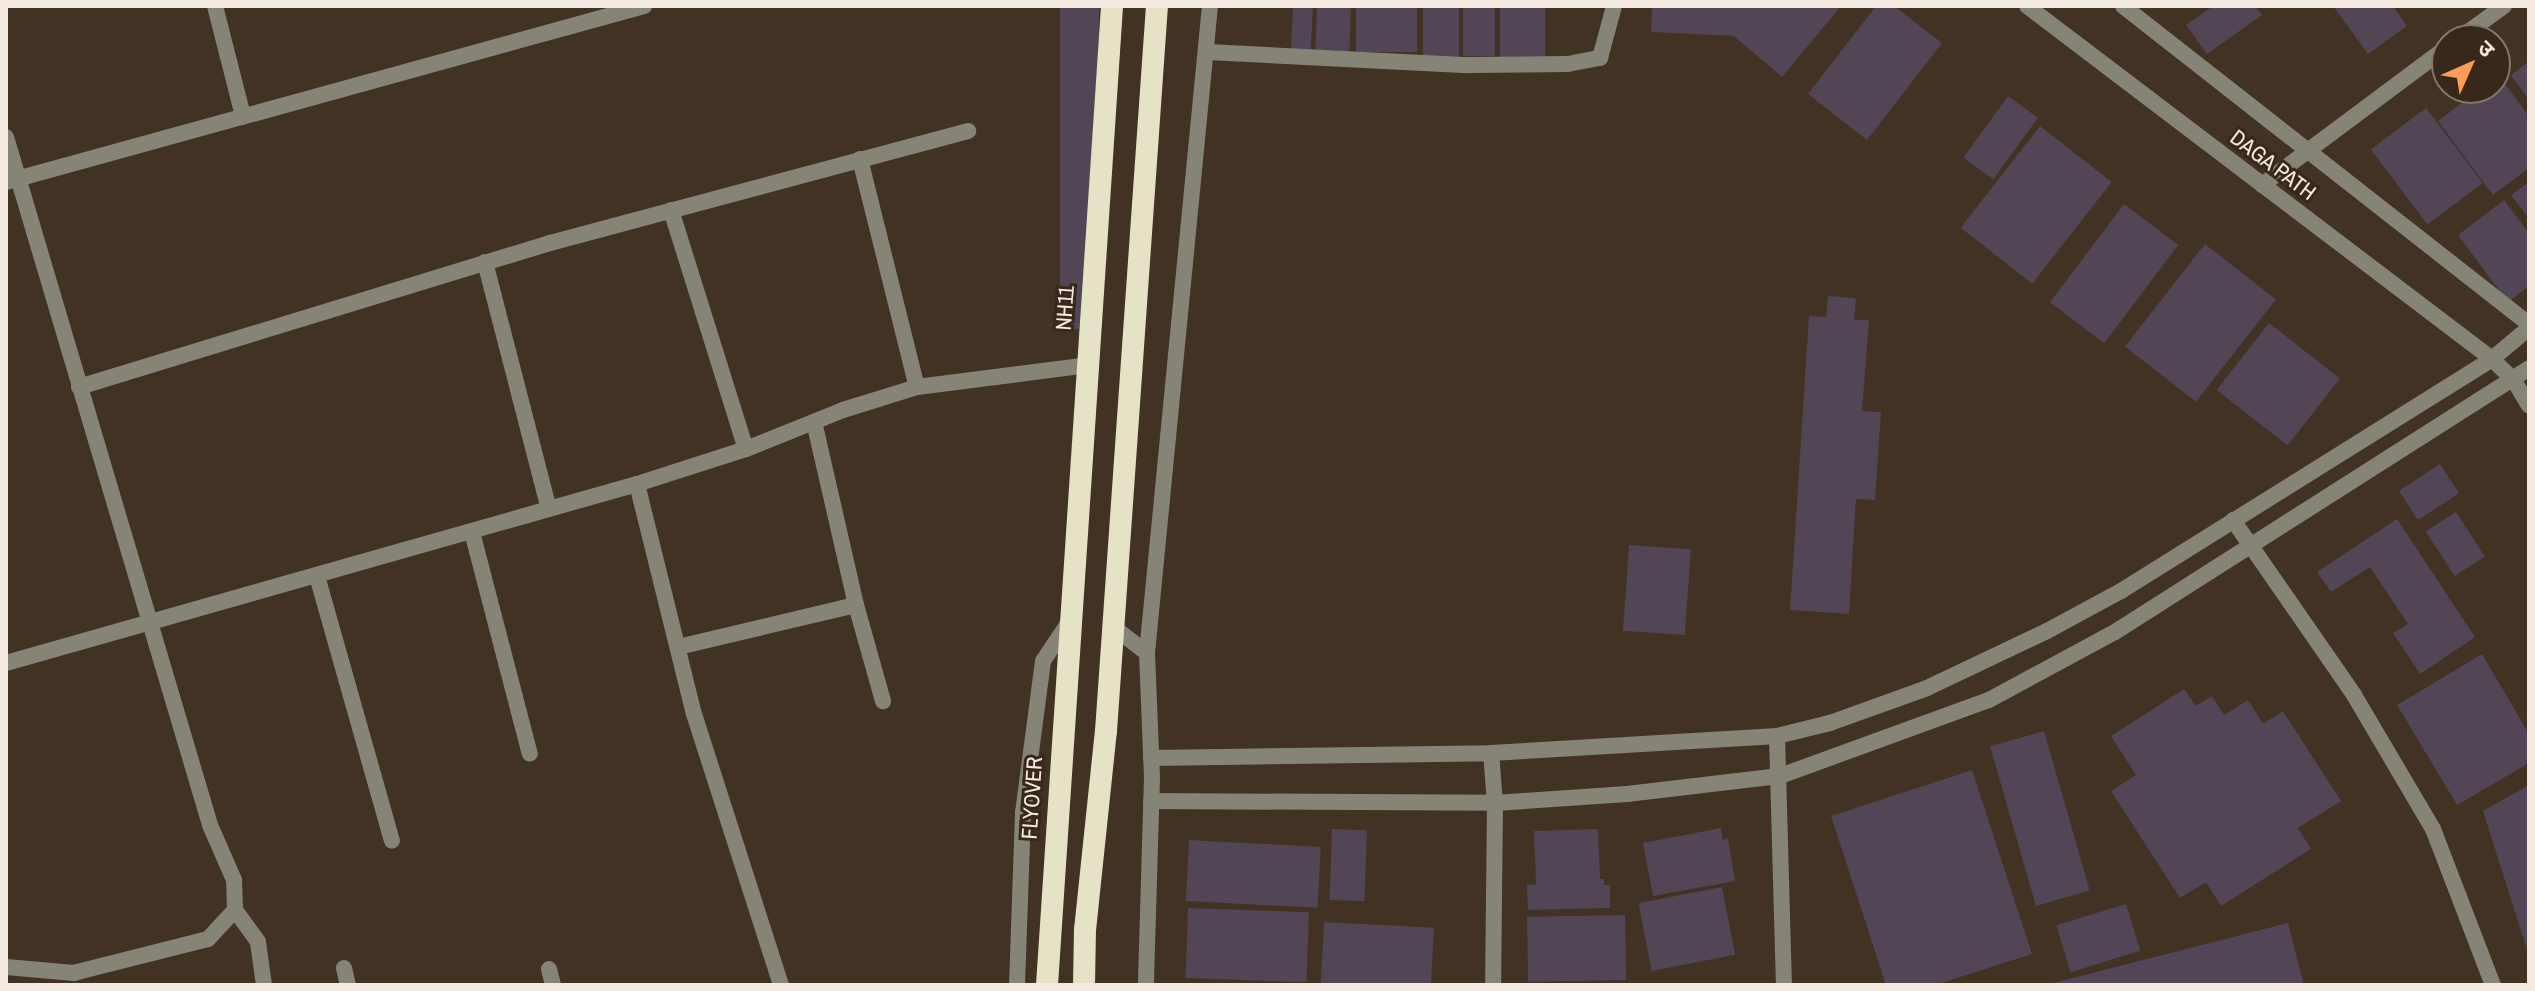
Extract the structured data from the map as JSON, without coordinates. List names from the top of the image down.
{
  "streets": {
    "highway": ["NH11", "FLYOVER"],
    "street": ["DAGA PATH"]
  },
  "crossings": [
    ["NH11", "FLYOVER"]
  ],
  "north": "top right"
}
